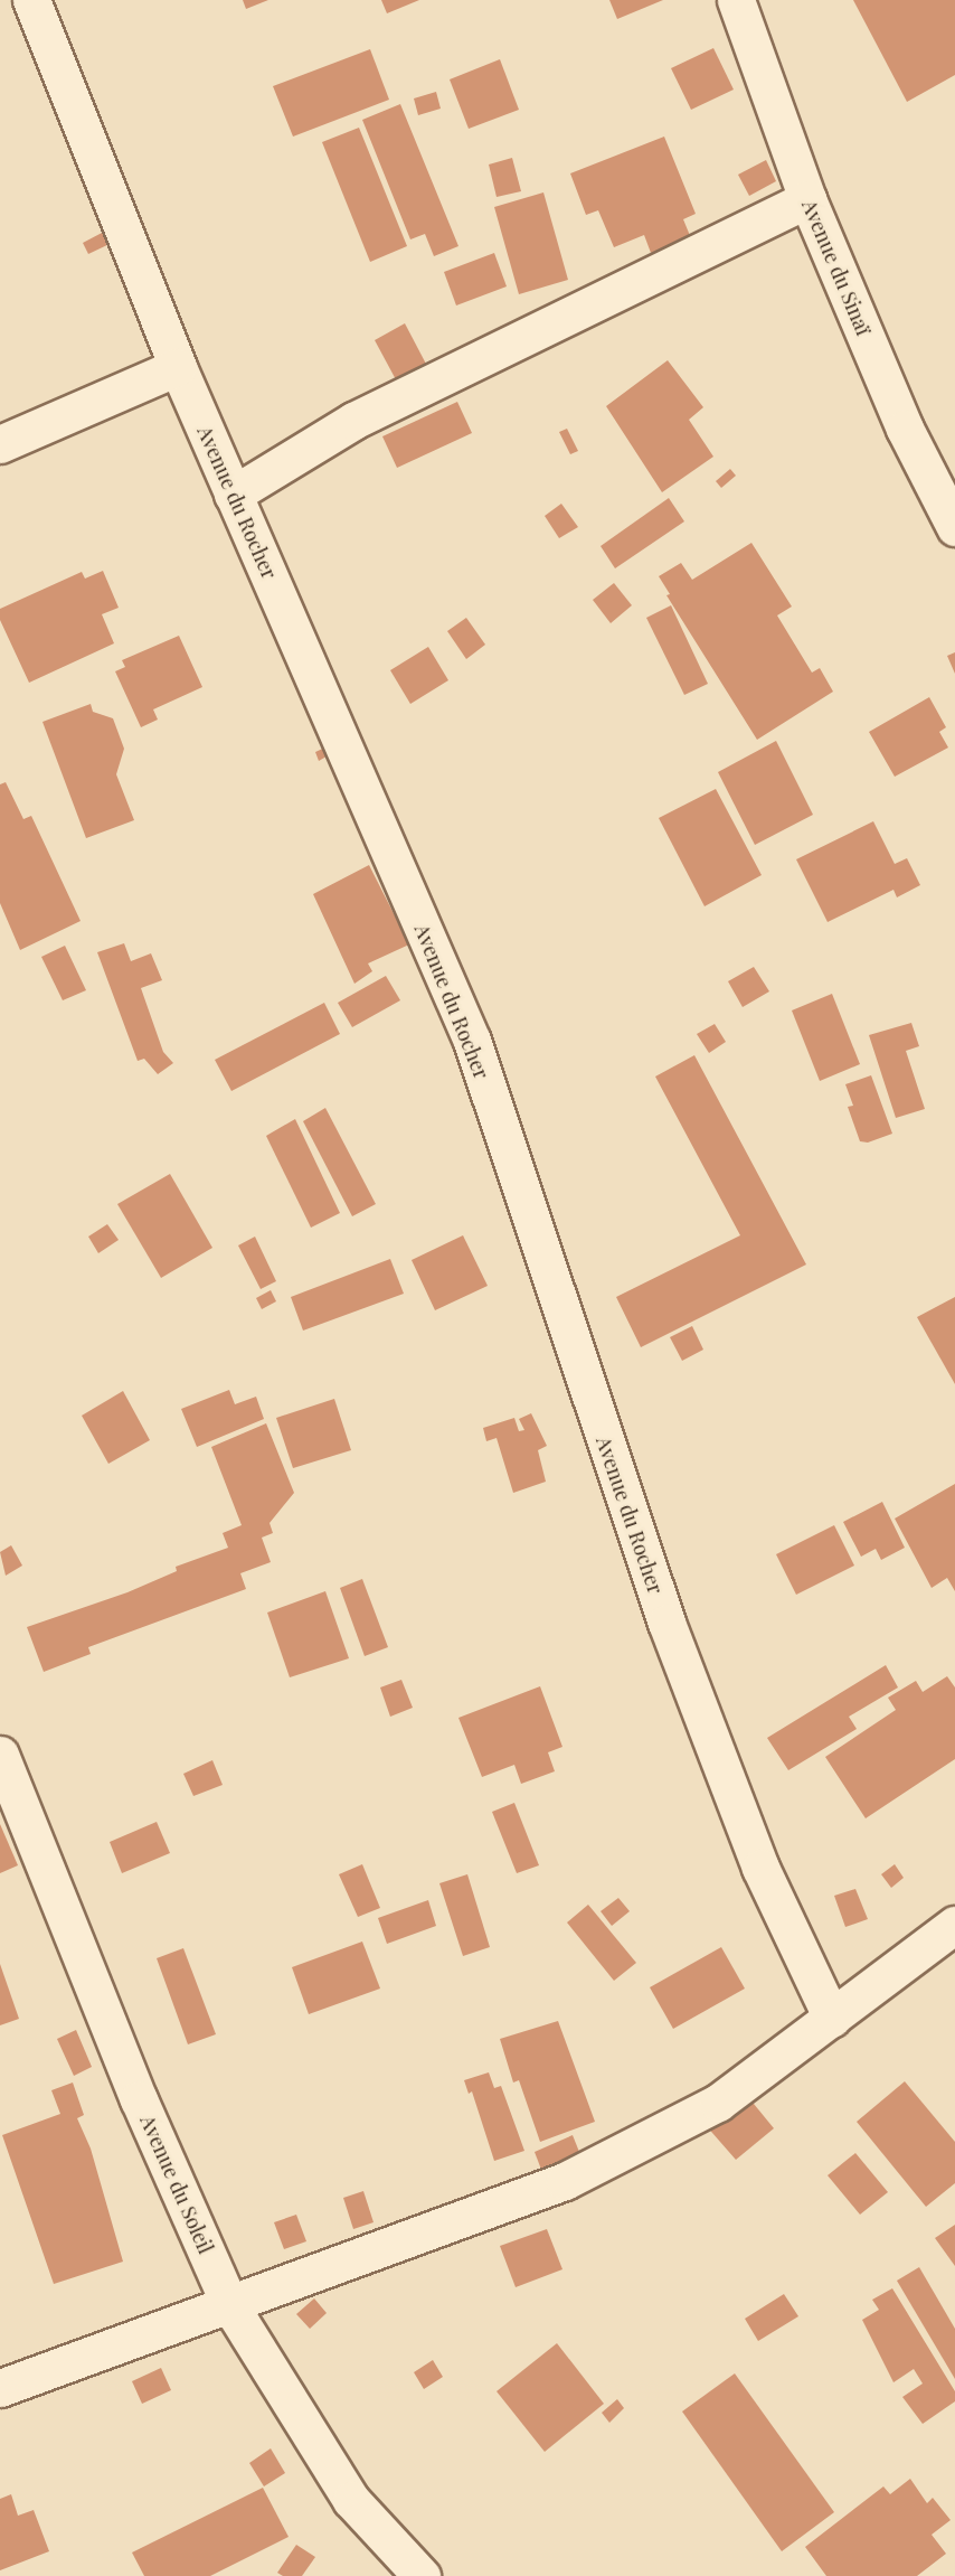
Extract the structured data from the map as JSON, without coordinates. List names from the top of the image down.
{
  "streets": {
    "street": ["Avenue du Sinaï", "Avenue du Rocher", "Avenue du Soleil"]
  }
}
